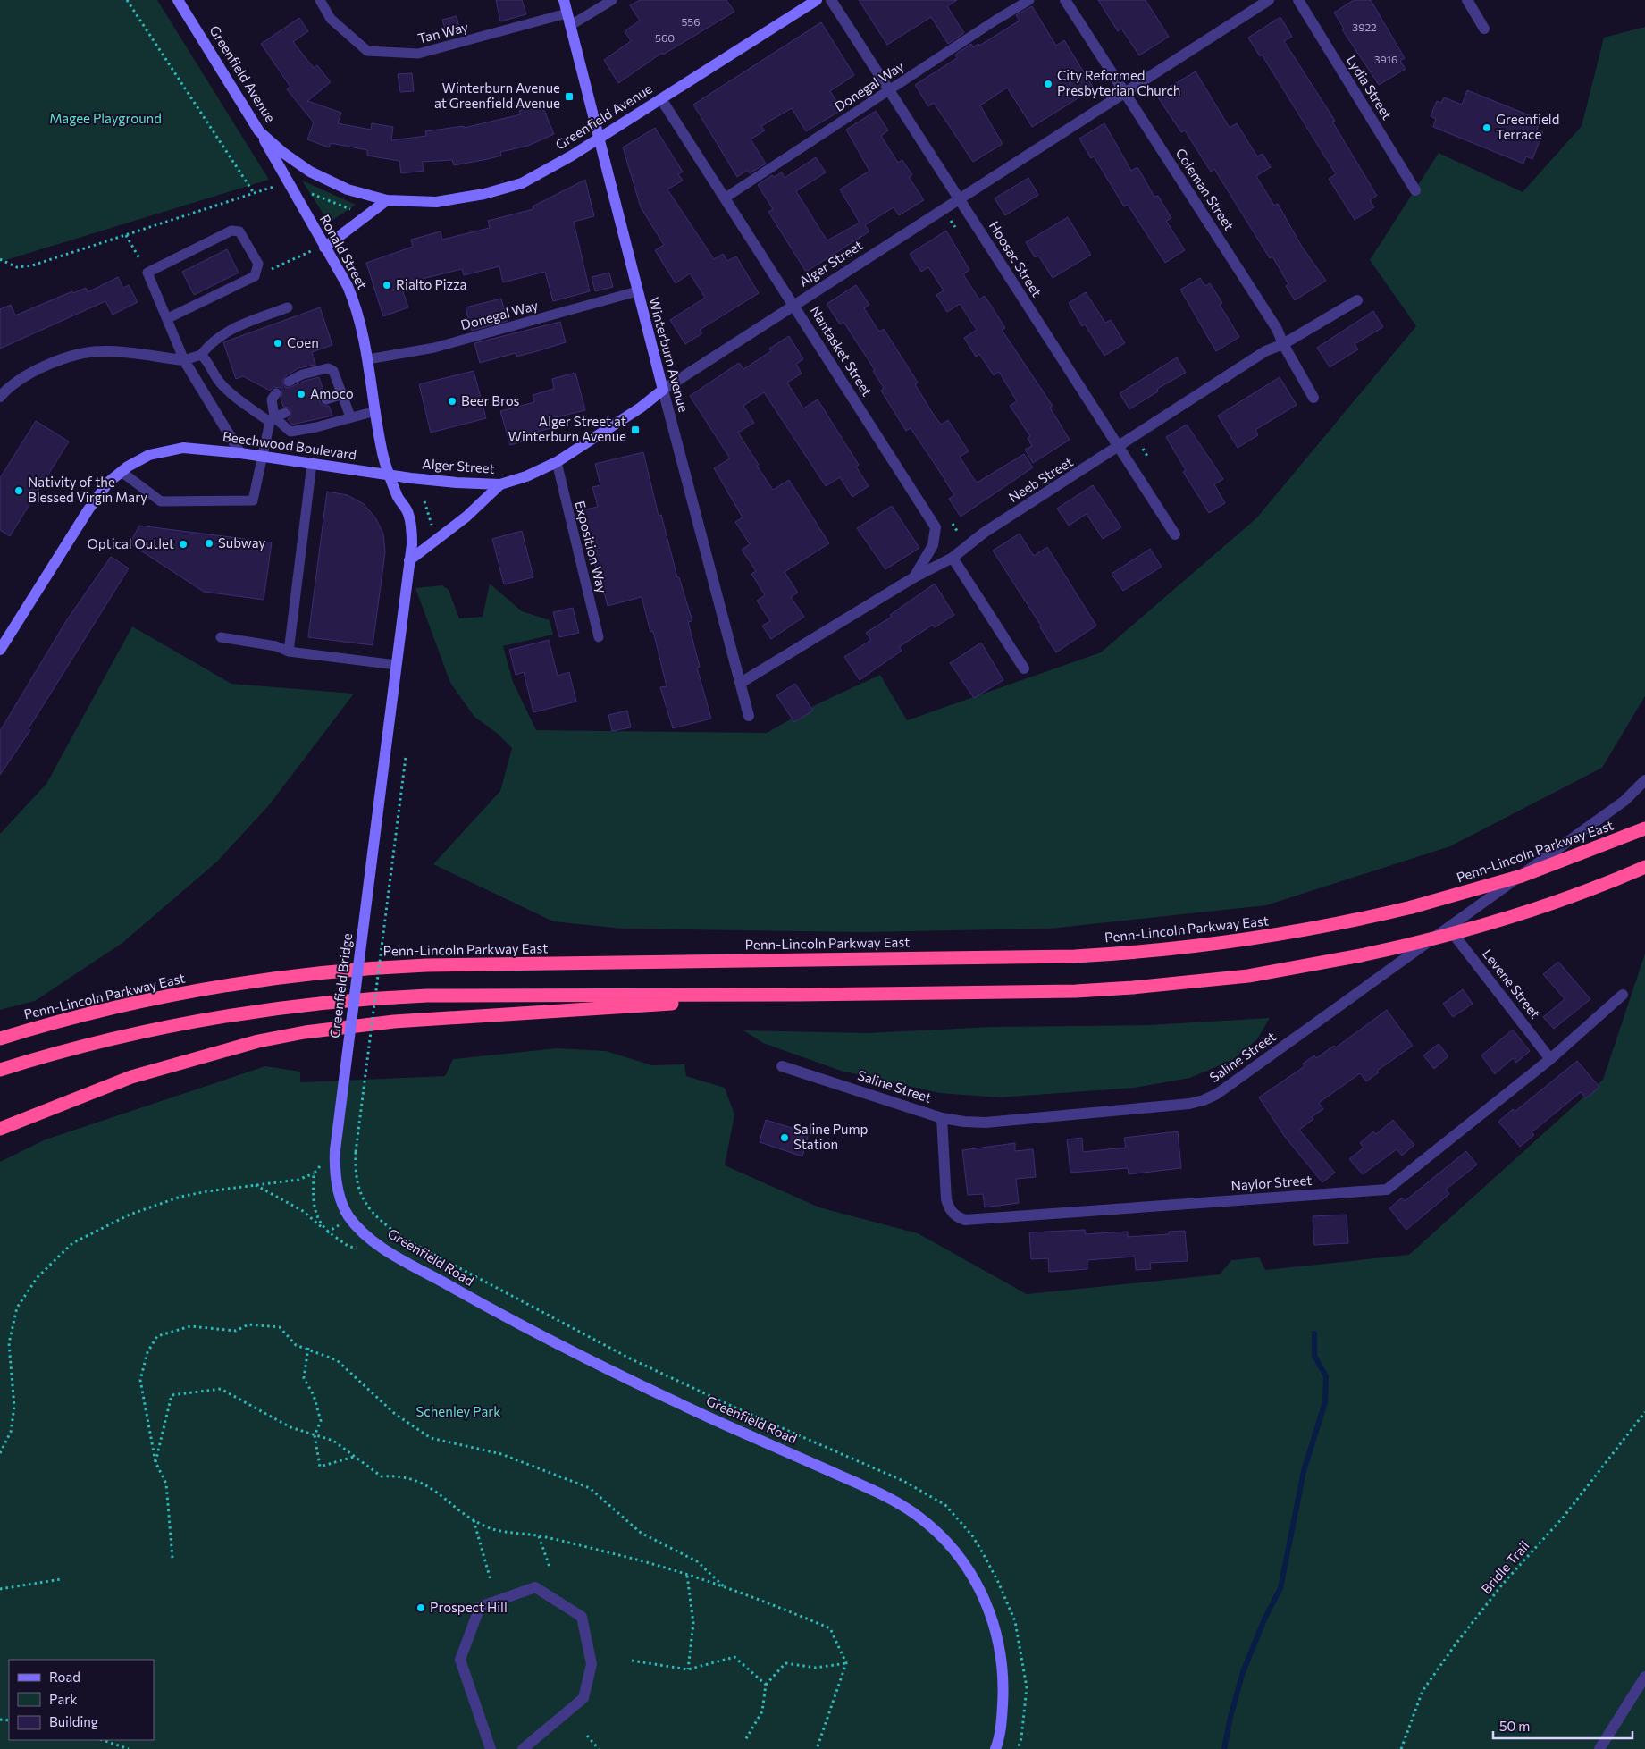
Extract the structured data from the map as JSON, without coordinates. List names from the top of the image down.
{
  "streets": {
    "highway": ["Penn-Lincoln Parkway East"],
    "main road": [
      "Greenfield Avenue",
      "Ronald Street",
      "Alger Street",
      "Winterburn Avenue",
      "Beechwood Boulevard",
      "Greenfield Bridge",
      "Greenfield Road"
    ],
    "street": [
      "Lydia Street",
      "Coleman Street",
      "Hoosac Street",
      "Nantasket Street",
      "Neeb Street",
      "Levene Street",
      "Saline Street",
      "Naylor Street"
    ],
    "lane": ["Tan Way", "Donegal Way", "Exposition Way"],
    "path": ["Bridle Trail"]
  },
  "crossings": [
    ["Tan Way", "Winterburn Avenue"],
    ["Greenfield Avenue", "Ronald Street"],
    ["Greenfield Avenue", "Nantasket Street"],
    ["Greenfield Avenue", "Winterburn Avenue"],
    ["Donegal Way", "Ronald Street"],
    ["Donegal Way", "Hoosac Street"],
    ["Donegal Way", "Nantasket Street"],
    ["Donegal Way", "Winterburn Avenue"],
    ["Coleman Street", "Alger Street"],
    ["Coleman Street", "Neeb Street"],
    ["Ronald Street", "Alger Street"],
    ["Ronald Street", "Beechwood Boulevard"],
    ["Hoosac Street", "Alger Street"],
    ["Hoosac Street", "Neeb Street"],
    ["Alger Street", "Nantasket Street"],
    ["Alger Street", "Winterburn Avenue"],
    ["Alger Street", "Beechwood Boulevard"],
    ["Alger Street", "Exposition Way"],
    ["Nantasket Street", "Neeb Street"],
    ["Winterburn Avenue", "Neeb Street"],
    ["Levene Street", "Saline Street"],
    ["Levene Street", "Naylor Street"],
    ["Greenfield Bridge", "Greenfield Road"],
    ["Saline Street", "Naylor Street"]
  ],
  "parks": ["Magee Playground", "Schenley Park"],
  "places": {
    "other": [
      "City Reformed Presbyterian Church",
      "Greenfield Terrace",
      "Rialto Pizza",
      "Coen",
      "Amoco",
      "Beer Bros",
      "Nativity of the Blessed Virgin Mary",
      "Subway",
      "Optical Outlet",
      "Saline Pump Station",
      "Prospect Hill"
    ],
    "transit": ["Winterburn Avenue at Greenfield Avenue", "Alger Street at Winterburn Avenue"]
  },
  "house_numbers": [
    "556",
    "3922",
    "560",
    "3916"
  ],
  "legend": ["Road", "Park", "Building"],
  "scale_bar": "50 m"
}
